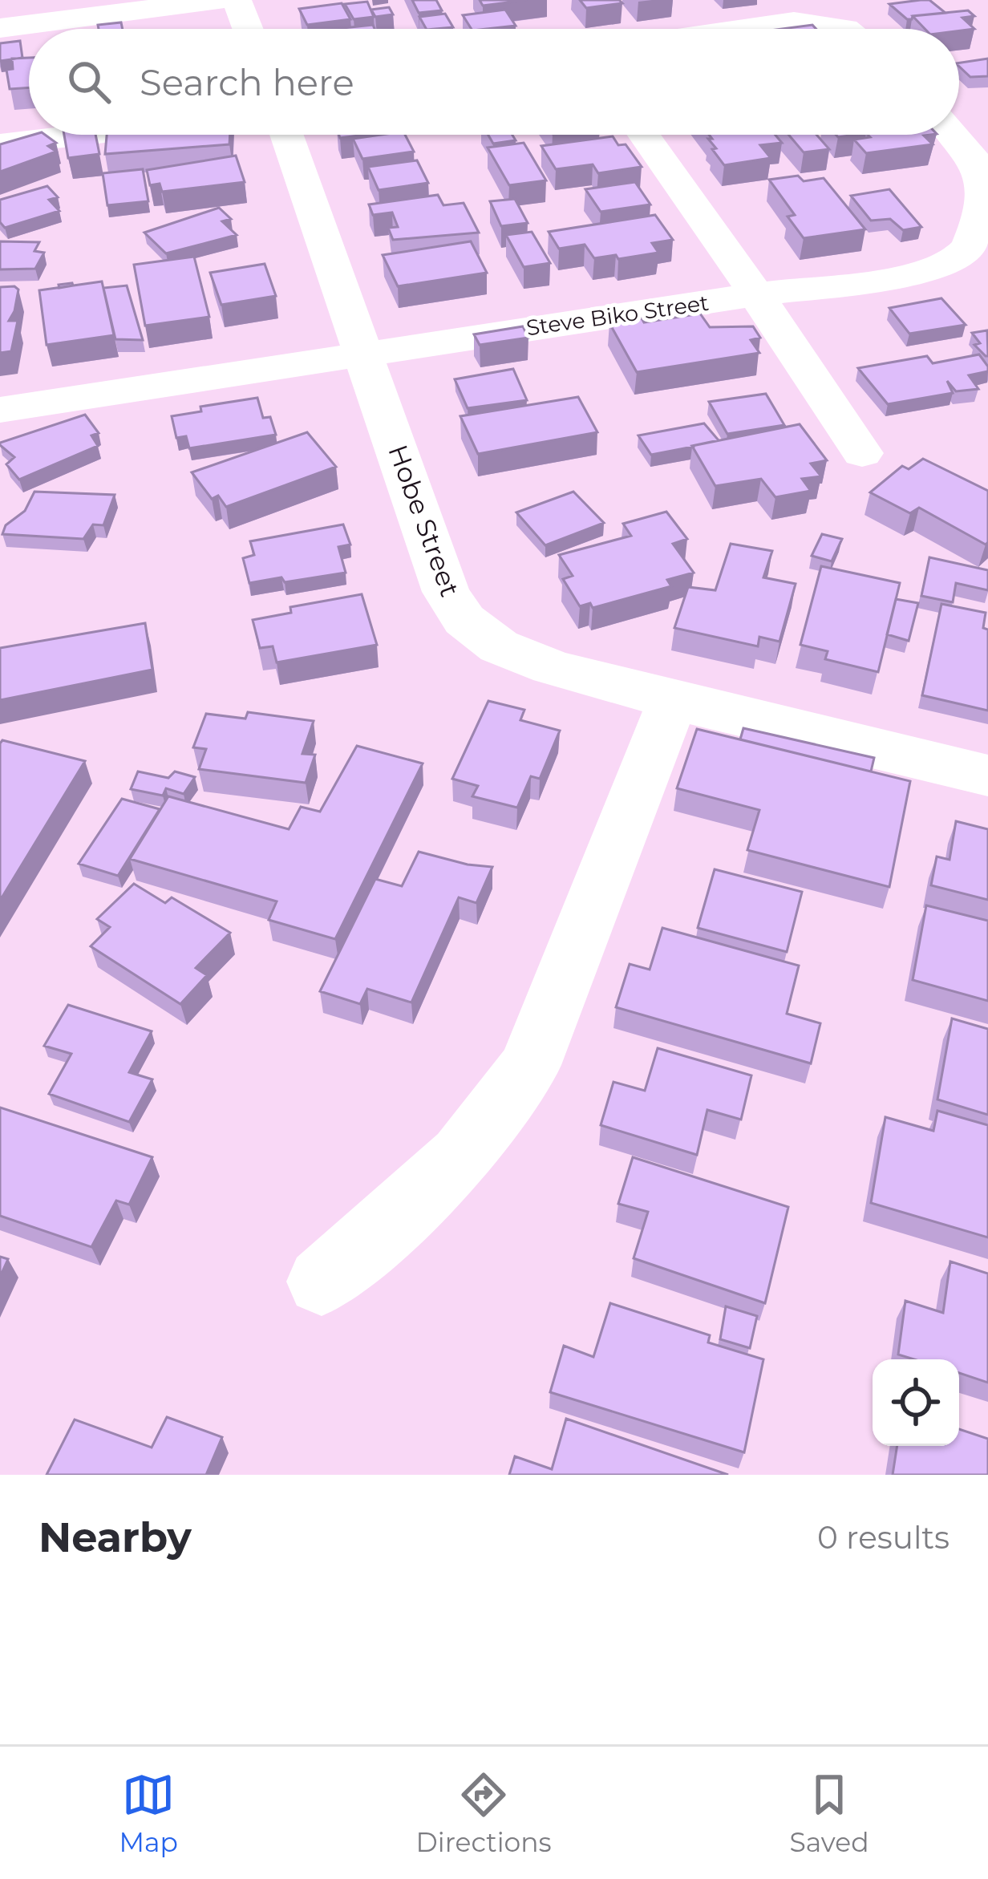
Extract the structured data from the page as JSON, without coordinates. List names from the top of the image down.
{
  "streets": {
    "street": ["Steve Biko Street", "Hobe Street"]
  },
  "crossings": [
    ["Steve Biko Street", "Hobe Street"]
  ],
  "page": {
    "search": "Search here",
    "heading": ["Nearby", "0 results"],
    "nav": ["Map", "Directions", "Saved"]
  }
}
